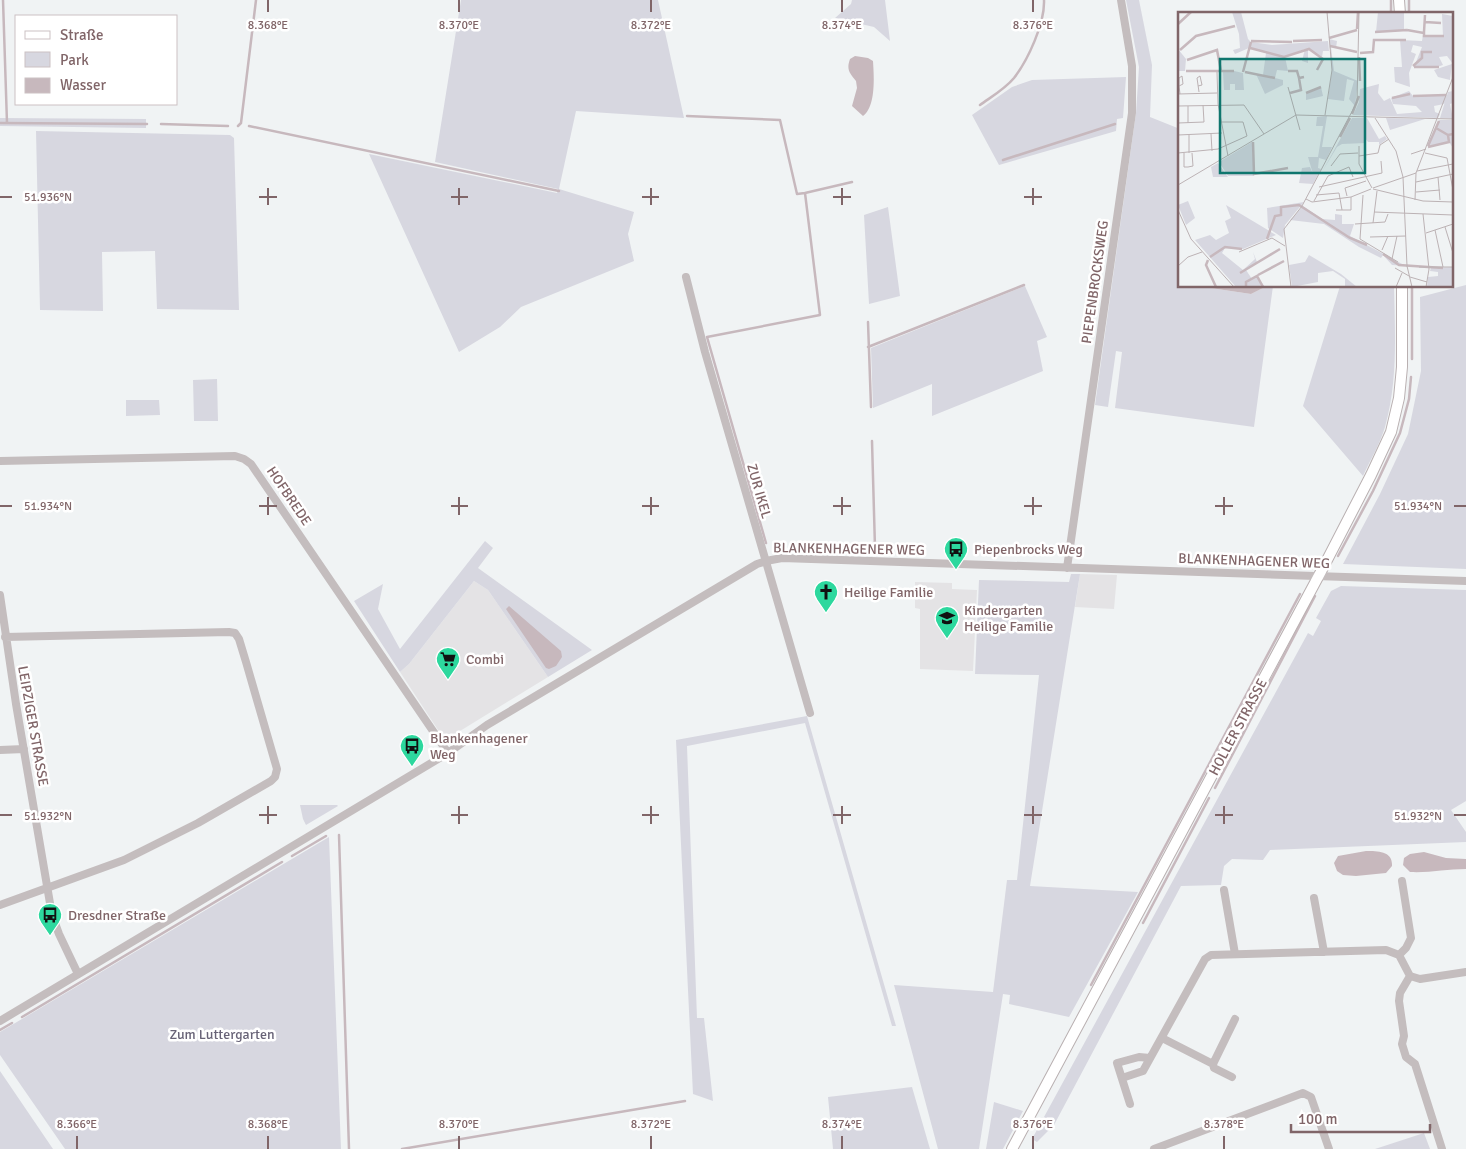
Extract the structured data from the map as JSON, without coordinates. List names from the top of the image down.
{
  "streets": {
    "street": [
      "PIEPENBROCKSWEG",
      "ZUR IKEL",
      "HOFBREDE",
      "BLANKENHAGENER WEG",
      "LEIPZIGER STRASSE",
      "HOLLER STRASSE"
    ]
  },
  "crossings": [
    ["PIEPENBROCKSWEG", "BLANKENHAGENER WEG"],
    ["ZUR IKEL", "BLANKENHAGENER WEG"],
    ["HOFBREDE", "BLANKENHAGENER WEG"],
    ["BLANKENHAGENER WEG", "LEIPZIGER STRASSE"],
    ["BLANKENHAGENER WEG", "HOLLER STRASSE"]
  ],
  "parks": ["Zum Luttergarten"],
  "places": {
    "bus stop": ["Piepenbrocks Weg", "Blankenhagener Weg", "Dresdner Straße"],
    "church": ["Heilige Familie"],
    "school or university": ["Kindergarten Heilige Familie"],
    "supermarket": ["Combi"]
  },
  "legend": ["Straße", "Park", "Wasser"],
  "scale_bar": "100 m",
  "coordinates": [
    "8.368°E",
    "8.370°E",
    "8.372°E",
    "8.374°E",
    "8.376°E",
    "51.936°N",
    "51.934°N",
    "51.932°N",
    "8.366°E",
    "8.378°E"
  ]
}
